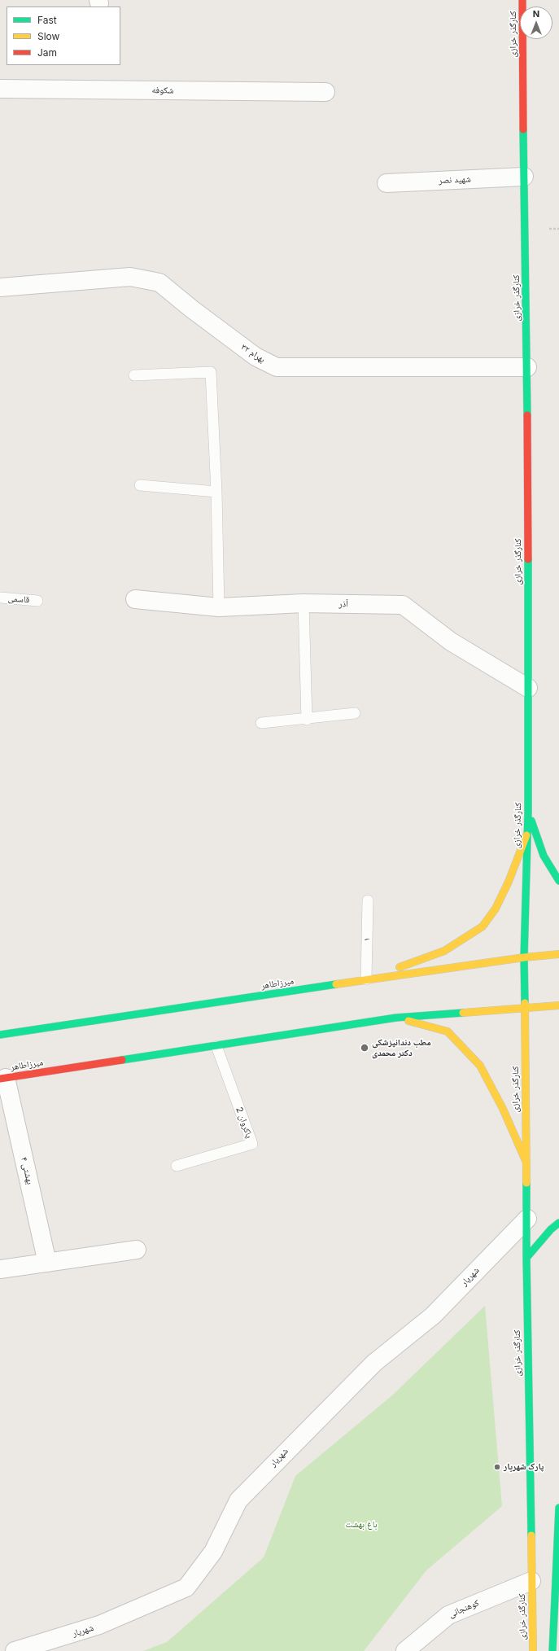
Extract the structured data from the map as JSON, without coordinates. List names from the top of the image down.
{
  "streets": {
    "main road": ["کنارگذر خرازی", "میرزاطاهر"],
    "street": [
      "شکوفه",
      "شهید نصر",
      "بهرام ۳۲",
      "آذر",
      "بهشتی ۴",
      "شهریار",
      "کوهنجانی"
    ],
    "lane": ["قاسمی", "۱", "پاکروان 2"]
  },
  "crossings": [
    ["کنارگذر خرازی", "شهید نصر"],
    ["کنارگذر خرازی", "بهرام ۳۲"],
    ["کنارگذر خرازی", "آذر"],
    ["کنارگذر خرازی", "میرزاطاهر"],
    ["کنارگذر خرازی", "شهریار"],
    ["کنارگذر خرازی", "کوهنجانی"],
    ["۱", "میرزاطاهر"],
    ["میرزاطاهر", "پاکروان 2"],
    ["میرزاطاهر", "بهشتی ۴"]
  ],
  "parks": ["باغ بهشت"],
  "places": ["مطب دندانپزشکی دکتر محمدی", "پارک شهریار"],
  "legend": ["Fast", "Slow", "Jam"],
  "north": "top"
}
